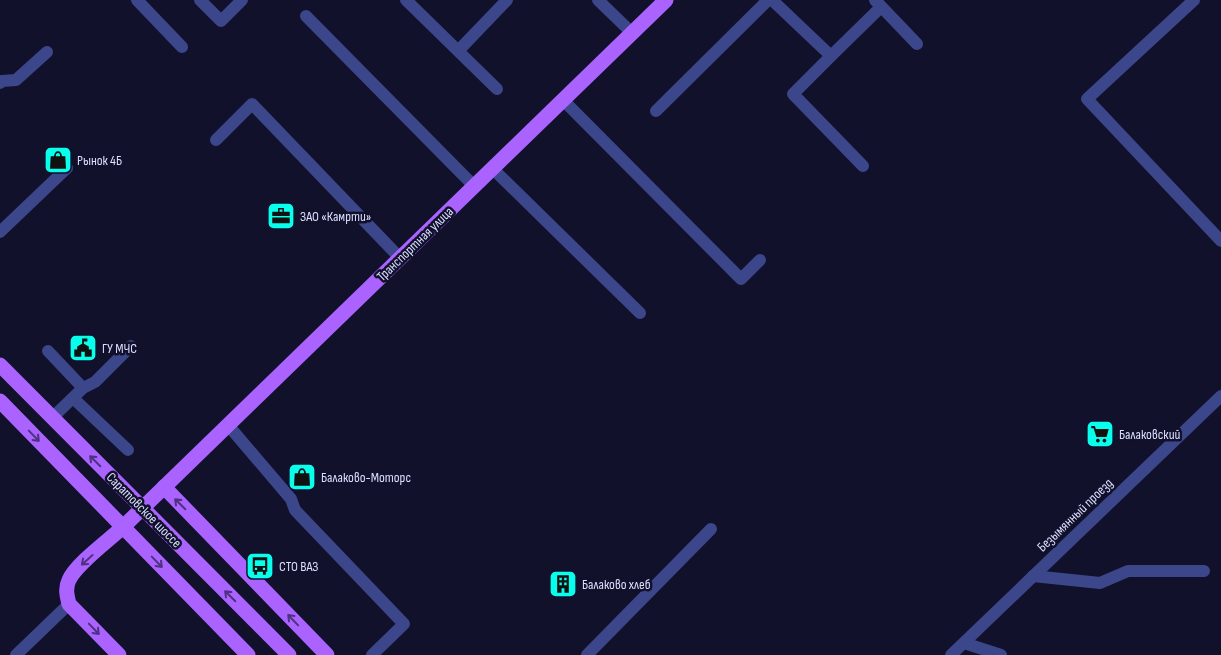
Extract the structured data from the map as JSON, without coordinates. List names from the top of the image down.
{
  "streets": {
    "main road": ["Транспортная улица", "Саратовское шоссе"],
    "street": ["Безымянный проезд"]
  },
  "crossings": [
    ["Транспортная улица", "Саратовское шоссе"]
  ],
  "places": {
    "shop": ["Рынок 4Б", "Балаково-Моторс"],
    "office": ["ЗАО «Камрти»"],
    "public building": ["ГУ МЧС"],
    "supermarket": ["Балаковский"],
    "bus stop": ["СТО ВАЗ"],
    "building": ["Балаково хлеб"]
  }
}
